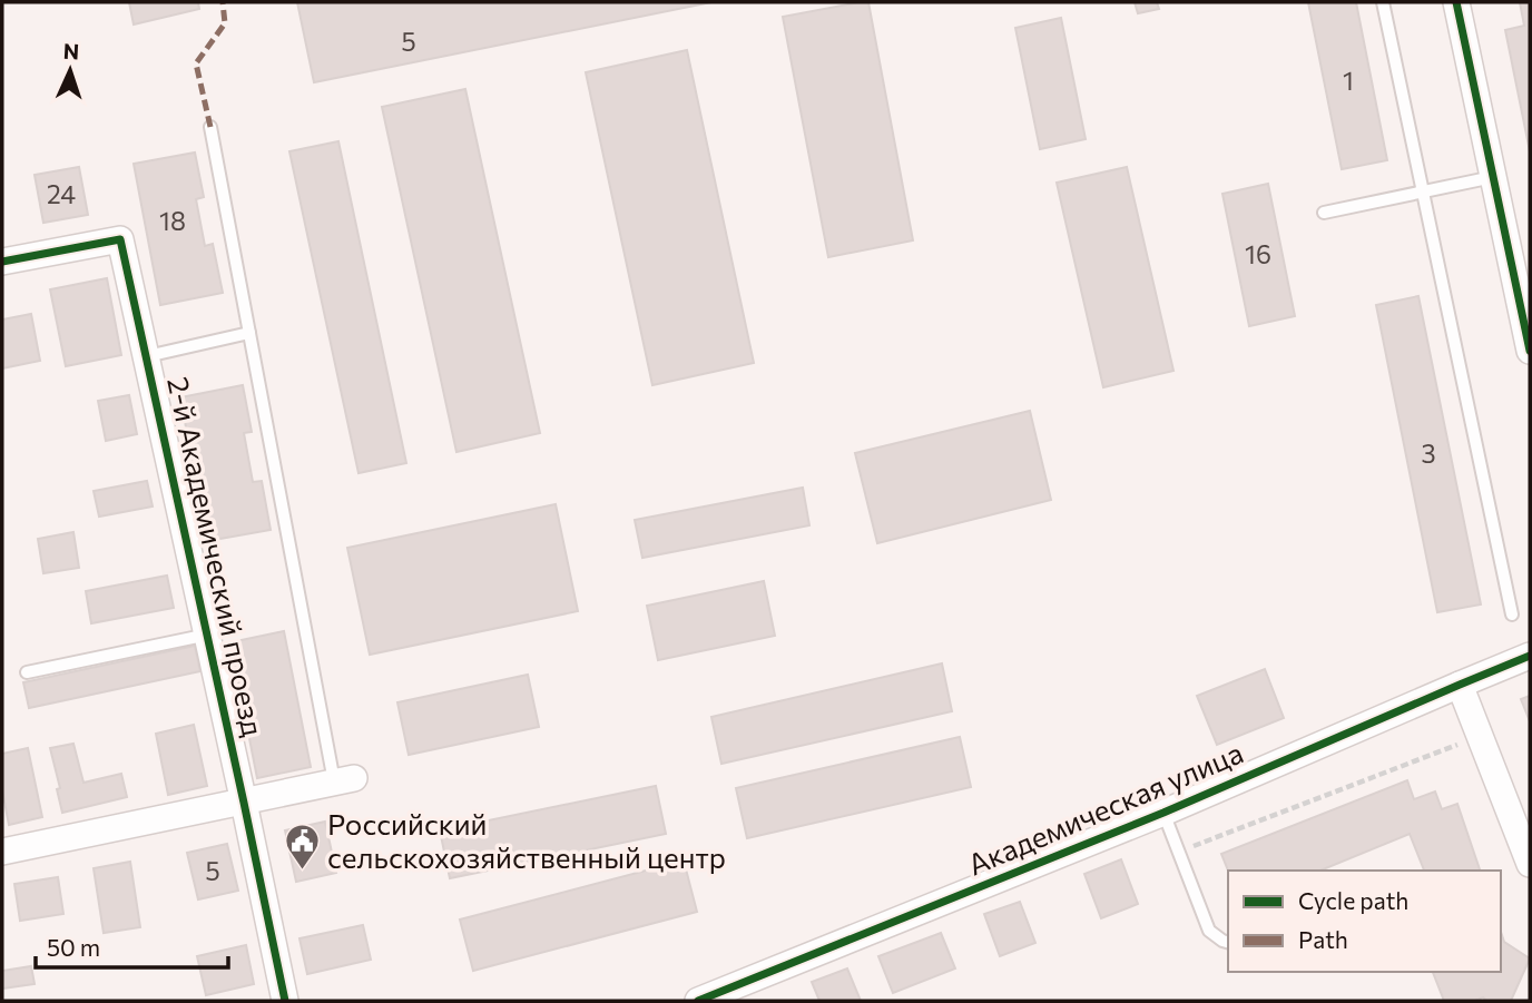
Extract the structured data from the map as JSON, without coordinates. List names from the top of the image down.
{
  "streets": {
    "street": ["2-й Академический проезд", "Академическая улица"]
  },
  "places": {
    "public building": ["Российский сельскохозяйственный центр"]
  },
  "house_numbers": [
    "5",
    "1",
    "24",
    "18",
    "16",
    "3",
    "5"
  ],
  "legend": ["Cycle path", "Path"],
  "scale_bar": "50 m",
  "north": "top"
}
